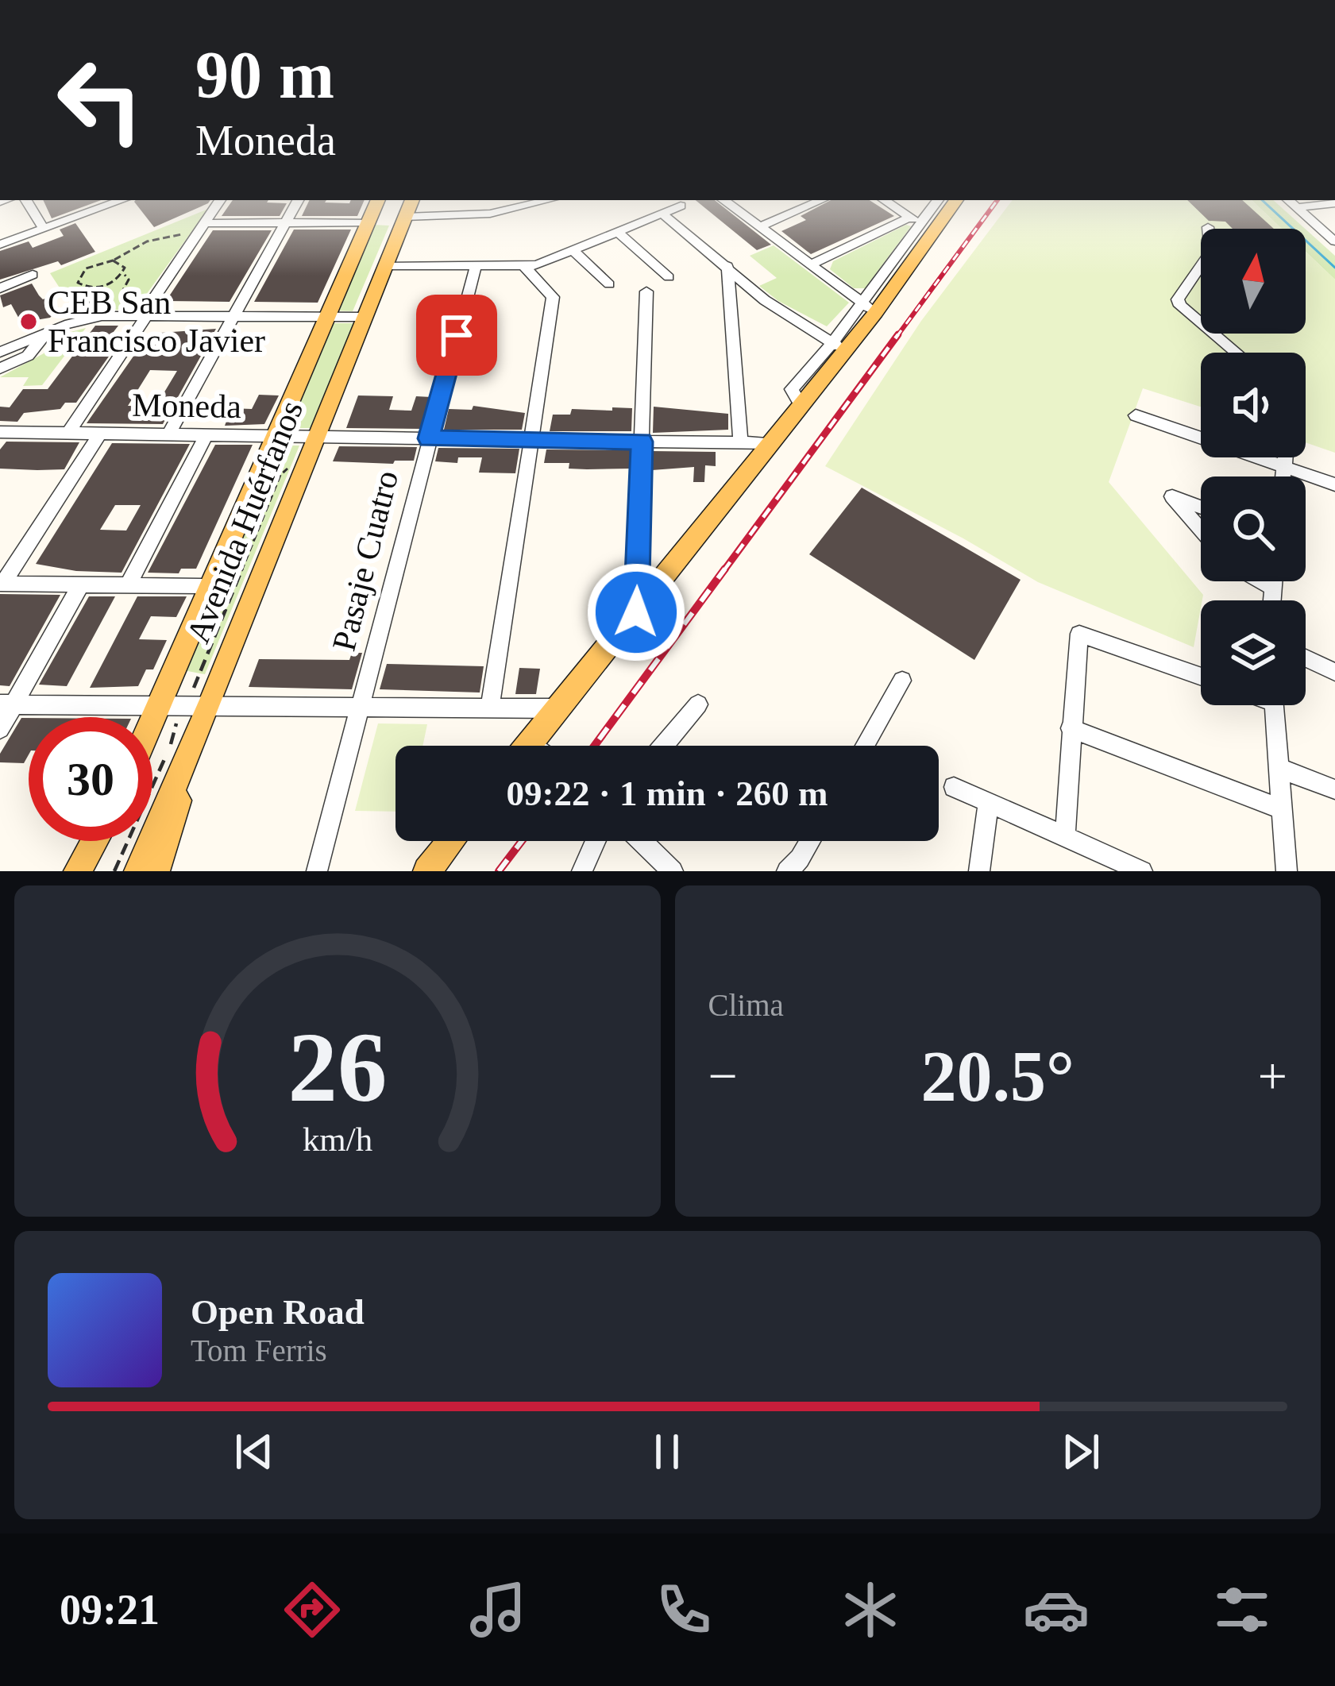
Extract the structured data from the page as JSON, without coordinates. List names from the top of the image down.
{
  "streets": {
    "main road": ["Avenida Huérfanos"],
    "street": ["Moneda", "Pasaje Cuatro"]
  },
  "crossings": [
    ["Moneda", "Avenida Huérfanos"],
    ["Moneda", "Pasaje Cuatro"]
  ],
  "places": ["CEB San Francisco Javier"],
  "north": "top",
  "page": {
    "turn": ["90 m", "Moneda"],
    "limit": "30",
    "trip": "09:22 · 1 min · 260 m",
    "tile": "Clima",
    "heat": ["−", "20.5°", "+"],
    "song": ["Open Road", "Tom Ferris"],
    "tabs": "09:21",
    "gauge": ["26", "km/h"]
  }
}
